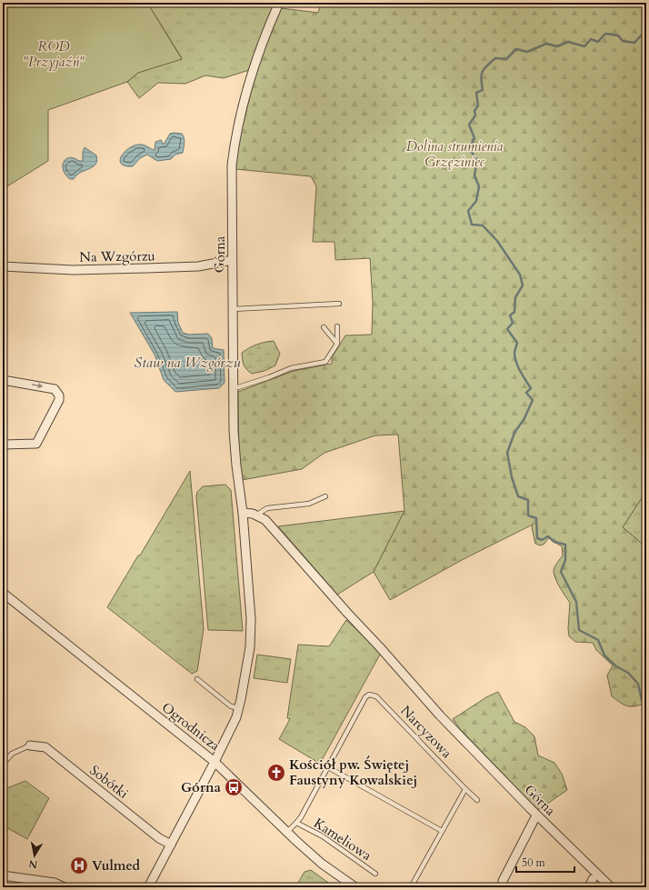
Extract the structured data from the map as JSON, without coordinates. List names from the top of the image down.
{
  "streets": {
    "street": [
      "Górna",
      "Na Wzgórzu",
      "Ogrodnicza",
      "Sobótki"
    ],
    "lane": ["Narcyzowa", "Kameliowa"]
  },
  "crossings": [
    ["Górna", "Na Wzgórzu"],
    ["Górna", "Ogrodnicza"],
    ["Górna", "Sobótki"],
    ["Ogrodnicza", "Kameliowa"],
    ["Narcyzowa", "Kameliowa"]
  ],
  "water": ["Staw na Wzgórzu"],
  "parks": ["ROD \"Przyjaźń\"", "Dolina strumienia Grzęziniec"],
  "places": {
    "church": ["Kościół pw. Świętej Faustyny Kowalskiej"],
    "bus stop": ["Górna"],
    "hospital": ["Vulmed"]
  },
  "scale_bar": "50 m",
  "north": "bottom"
}
